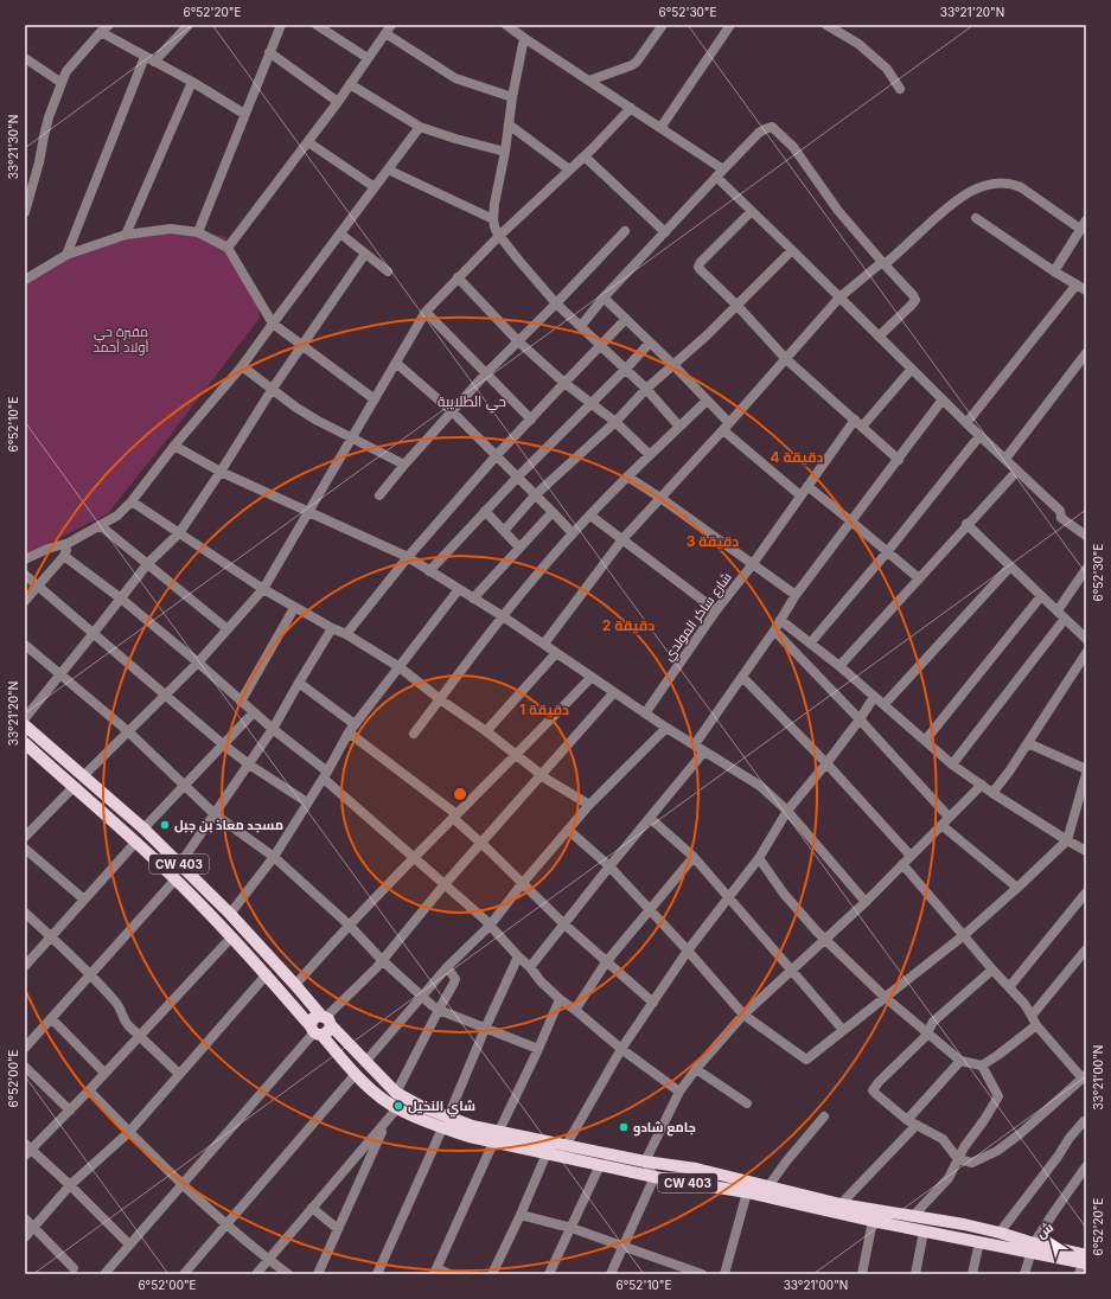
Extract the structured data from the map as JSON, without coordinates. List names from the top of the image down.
{
  "streets": {
    "main road": ["CW 403"],
    "street": ["شارع ساكر المولدي"]
  },
  "districts": ["حي الطلايبة"],
  "parks": ["مقبرة حي أولاد أحمد"],
  "places": ["مسجد معاذ بن جبل", "شاي النخيل", "جامع شادو"],
  "north": "top left",
  "coordinates": [
    "6°52'20\"E",
    "6°52'30\"E",
    "33°21'20\"N",
    "33°21'30\"N",
    "6°52'10\"E",
    "33°21'00\"N",
    "6°52'00\"E"
  ],
  "rings": [
    "4 دقيقة",
    "3 دقيقة",
    "2 دقيقة",
    "1 دقيقة"
  ]
}
